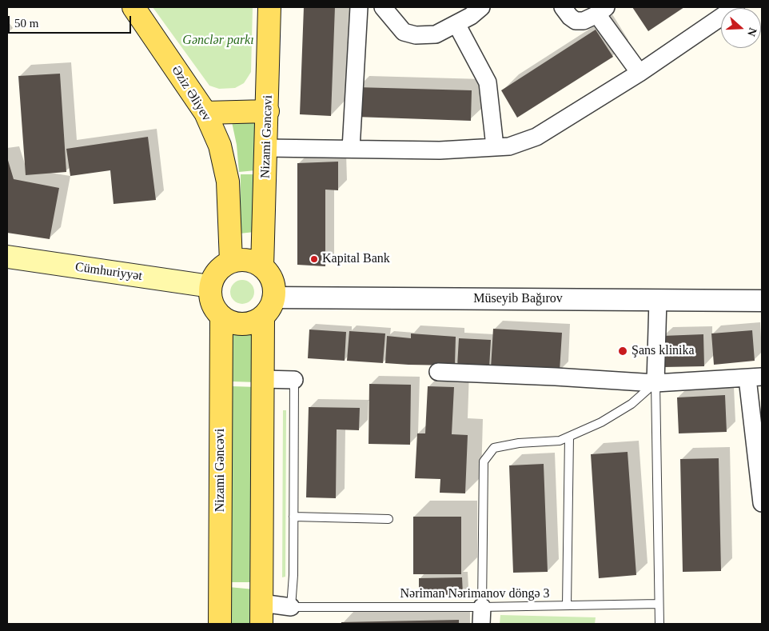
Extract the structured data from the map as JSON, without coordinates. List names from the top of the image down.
{
  "streets": {
    "main road": ["Əziz Əliyev", "Nizami Gəncəvi", "Cümhuriyyət"],
    "street": ["Müseyib Bağırov"],
    "lane": ["Nəriman Nərimanov döngə 3"]
  },
  "crossings": [
    ["Əziz Əliyev", "Nizami Gəncəvi"],
    ["Əziz Əliyev", "Cümhuriyyət"],
    ["Əziz Əliyev", "Müseyib Bağırov"],
    ["Nizami Gəncəvi", "Cümhuriyyət"],
    ["Nizami Gəncəvi", "Müseyib Bağırov"],
    ["Cümhuriyyət", "Müseyib Bağırov"]
  ],
  "parks": ["Gənclər parkı"],
  "places": ["Kapital Bank", "Şans klinika"],
  "scale_bar": "50 m",
  "north": "right"
}
